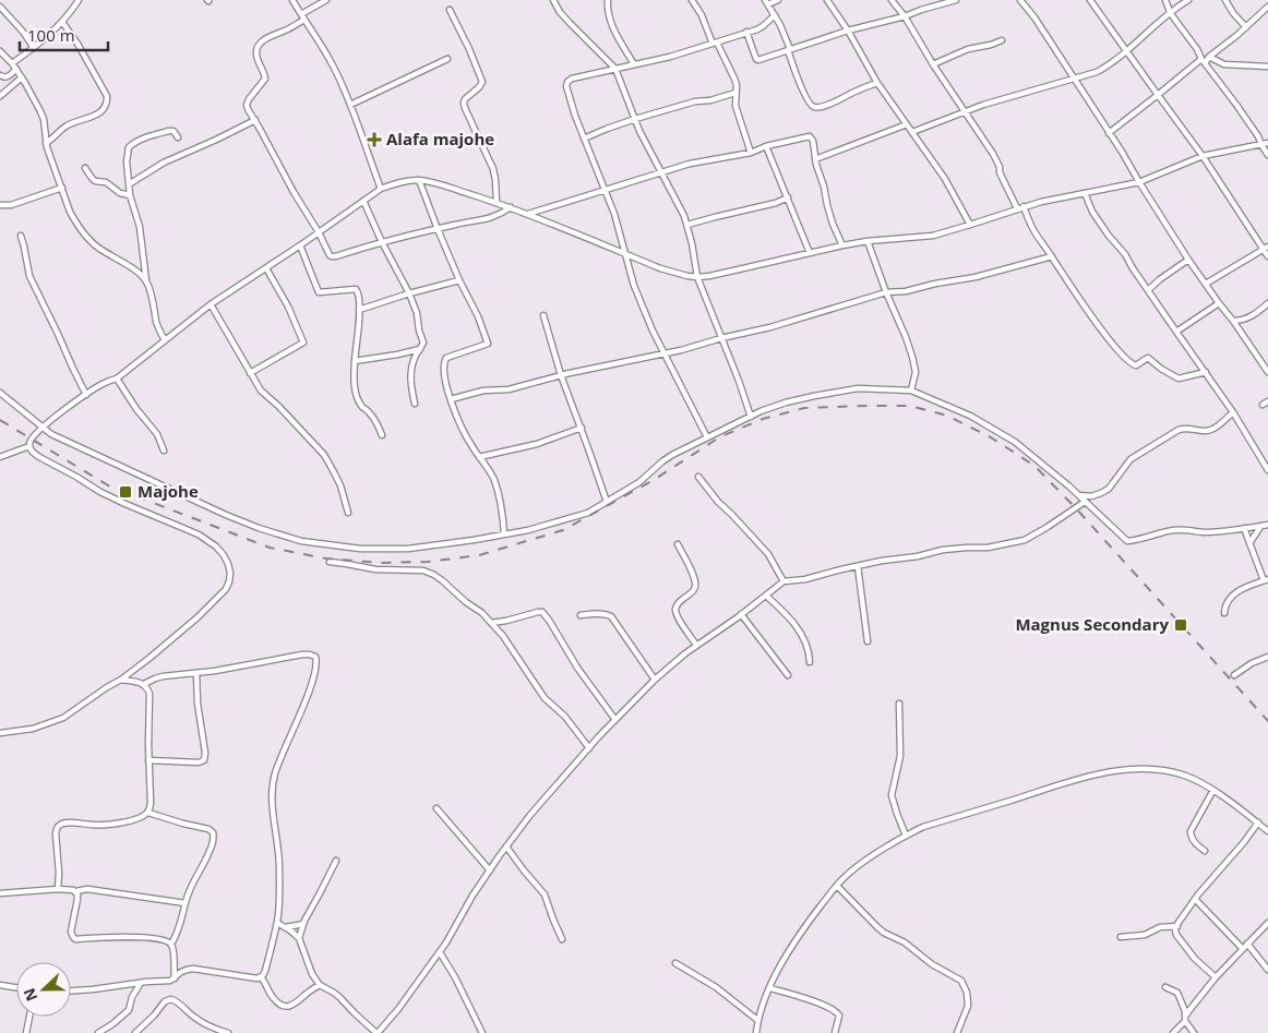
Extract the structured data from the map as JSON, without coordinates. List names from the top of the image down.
{
  "places": {
    "health": ["Alafa majohe"],
    "transit": ["Majohe", "Magnus Secondary"]
  },
  "scale_bar": "100 m",
  "north": "left"
}
